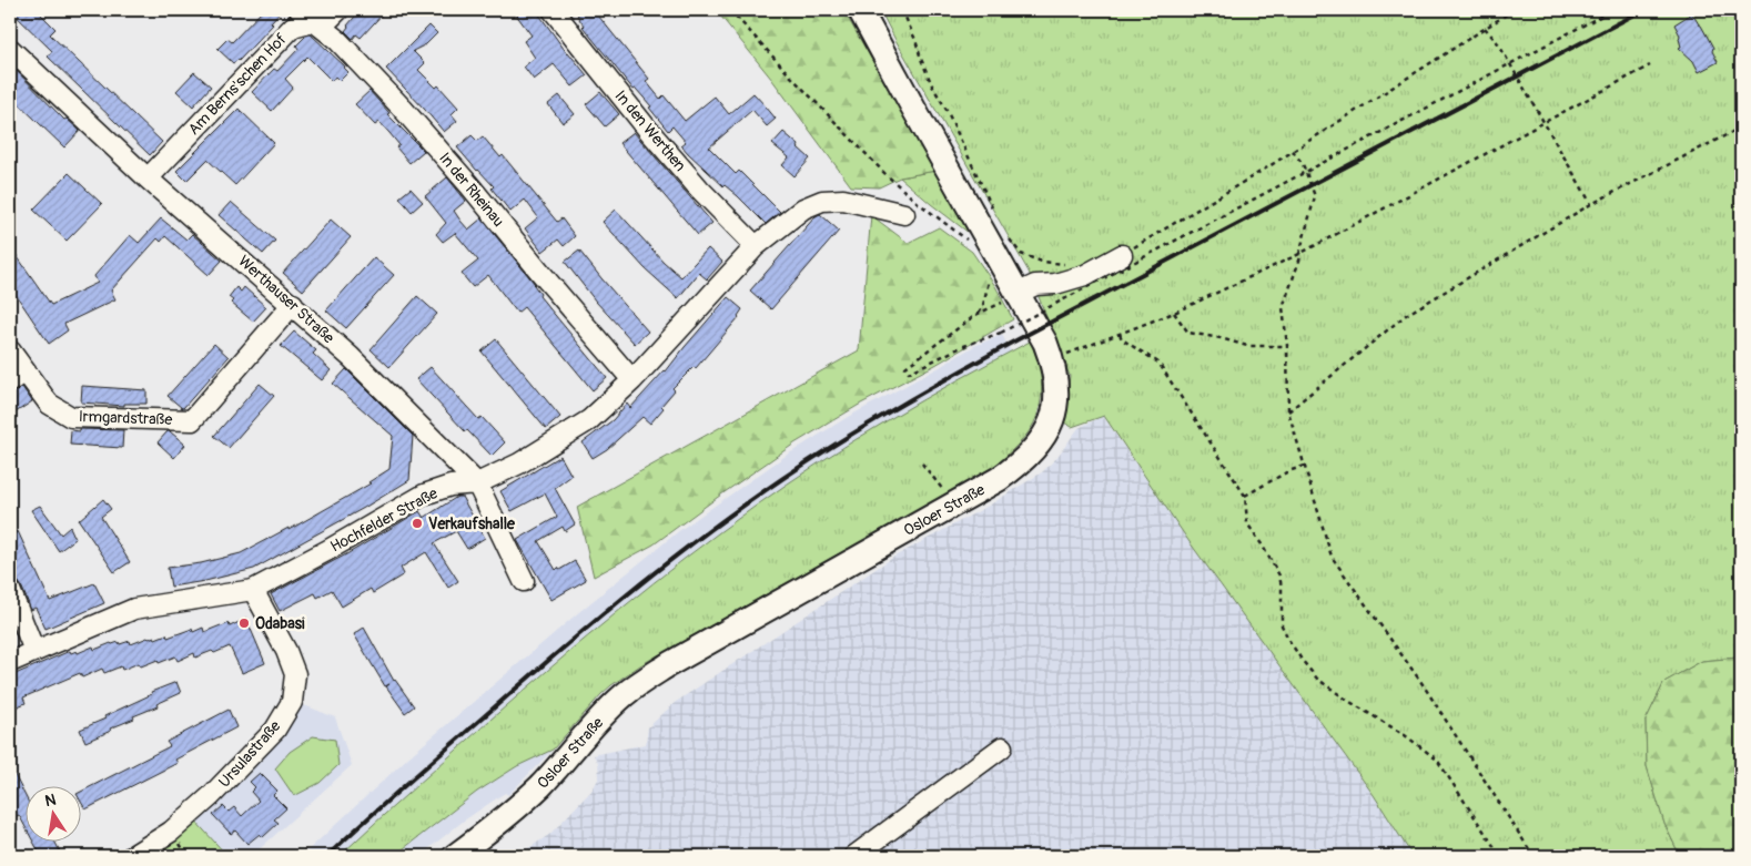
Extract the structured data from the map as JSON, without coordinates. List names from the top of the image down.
{
  "streets": {
    "main road": ["Osloer Straße"],
    "street": [
      "Am Berns'schen Hof",
      "In den Werthen",
      "In der Rheinau",
      "Werthauser Straße",
      "Irmgardstraße",
      "Hochfelder Straße",
      "Ursulastraße"
    ]
  },
  "crossings": [
    ["Am Berns'schen Hof", "In der Rheinau"],
    ["Am Berns'schen Hof", "Werthauser Straße"],
    ["In den Werthen", "Hochfelder Straße"],
    ["In der Rheinau", "Hochfelder Straße"],
    ["Werthauser Straße", "Irmgardstraße"],
    ["Werthauser Straße", "Hochfelder Straße"],
    ["Hochfelder Straße", "Ursulastraße"]
  ],
  "places": ["Verkaufshalle", "Odabasi"],
  "north": "top"
}
